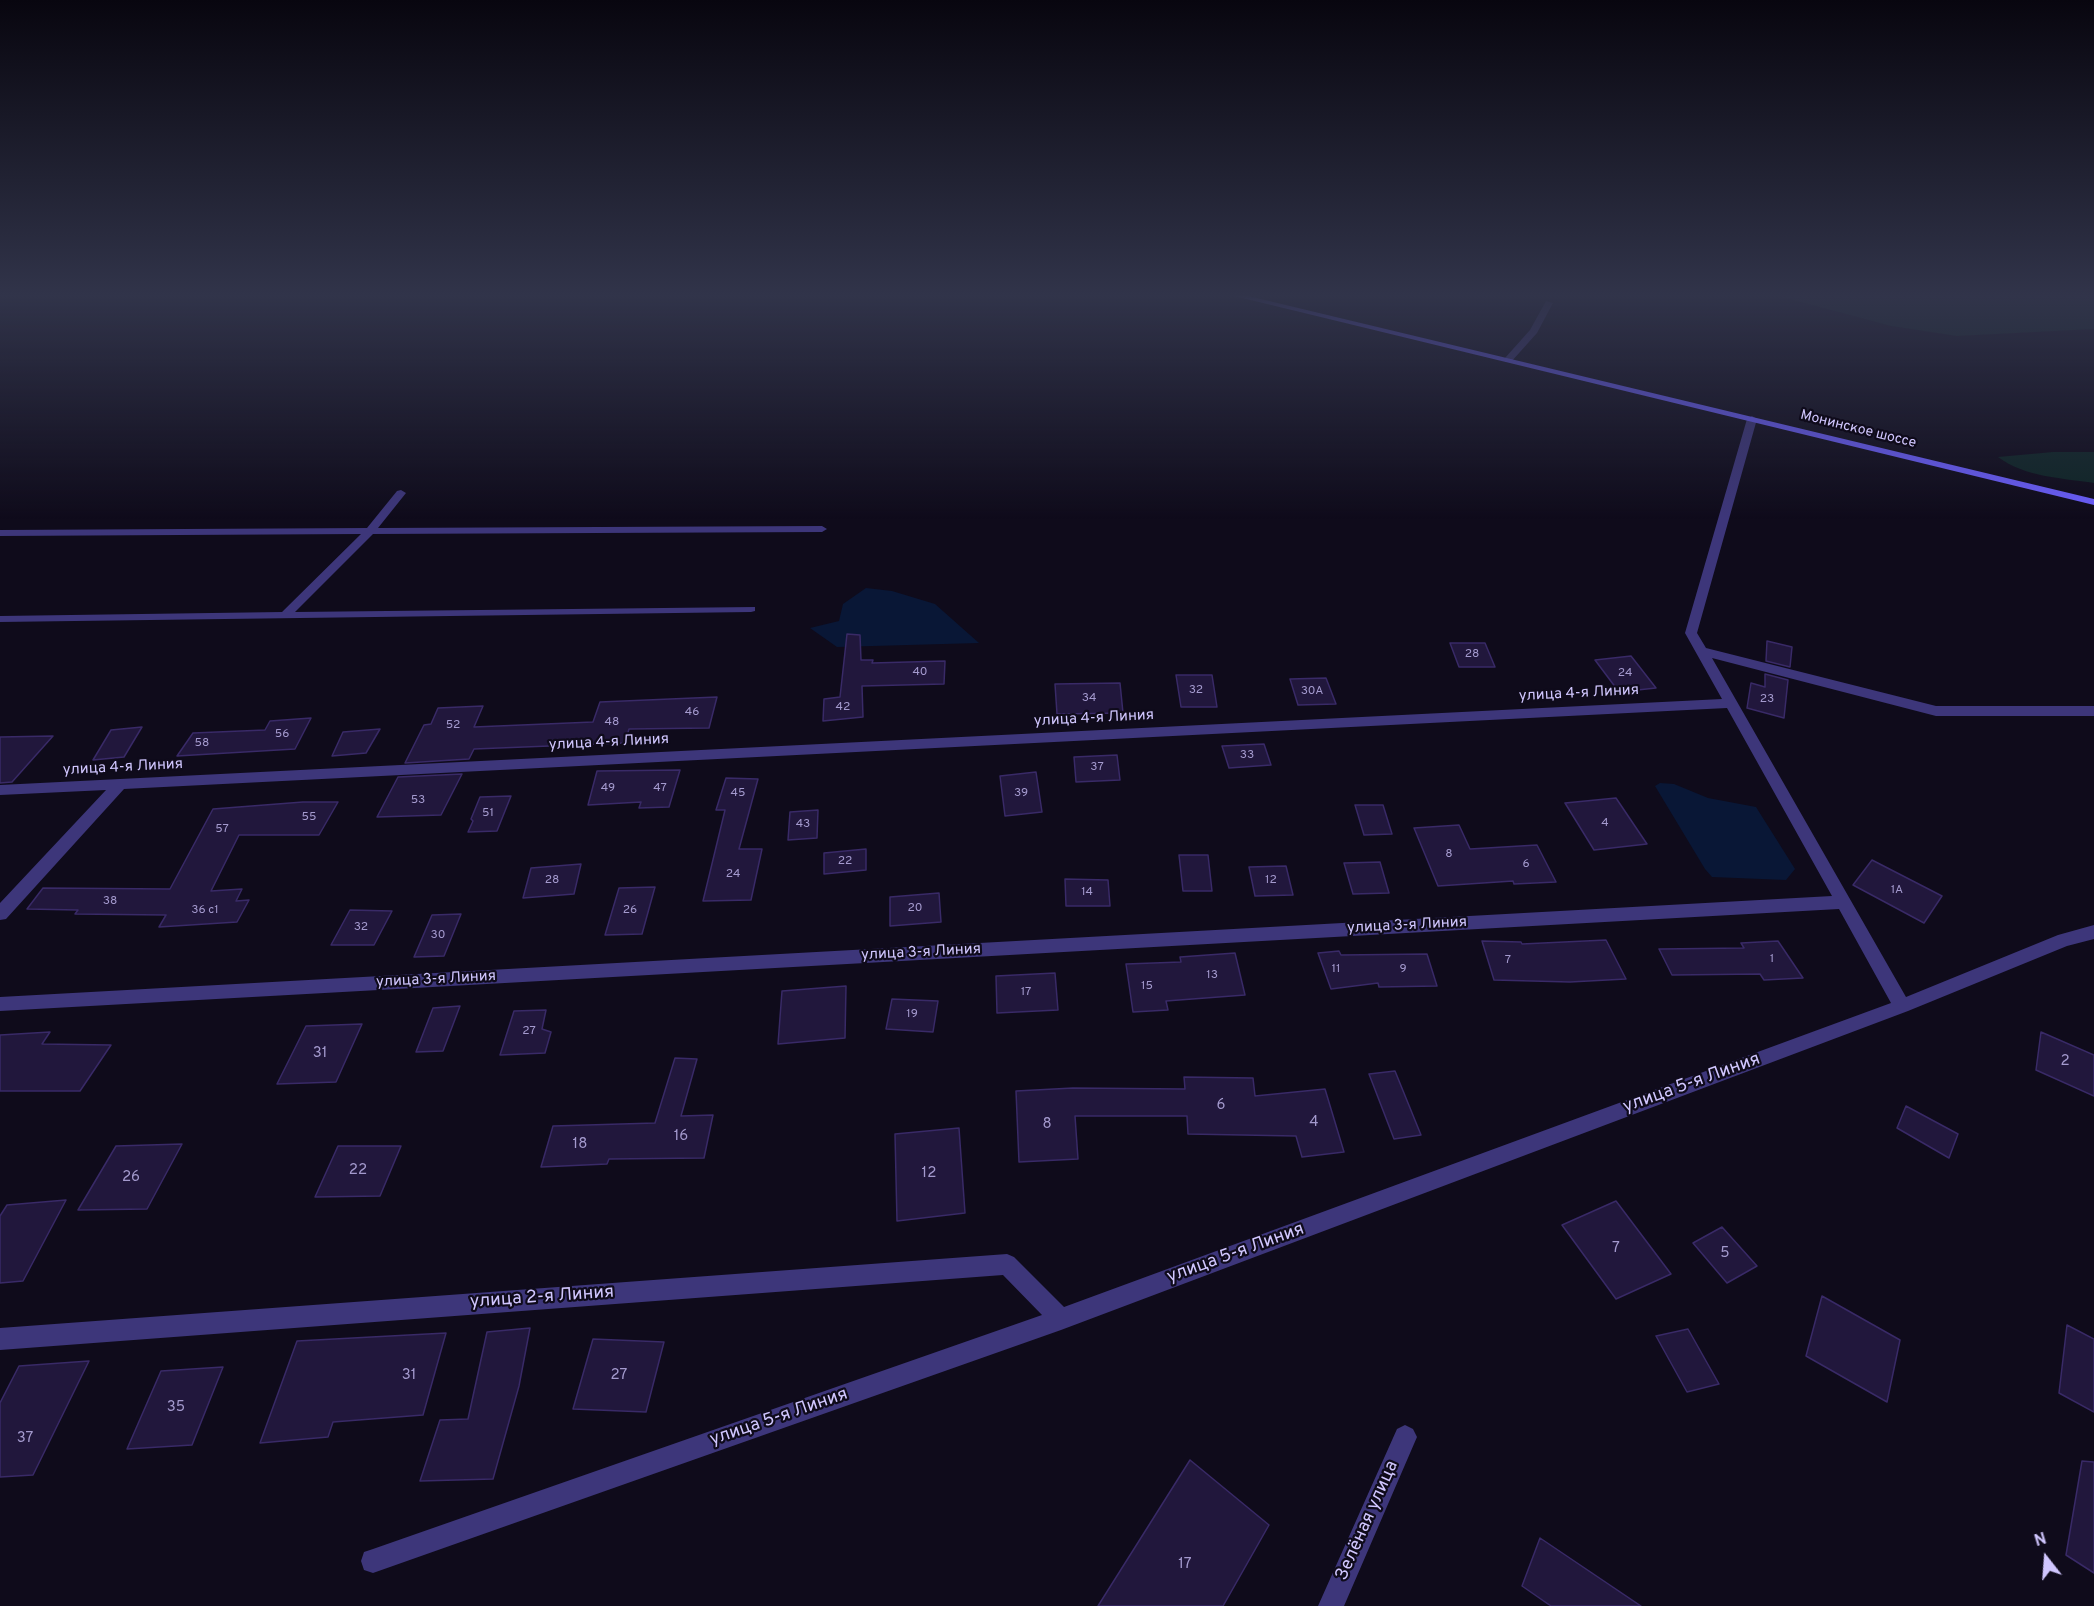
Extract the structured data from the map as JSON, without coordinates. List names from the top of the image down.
{
  "streets": {
    "main road": ["Монинское шоссе"],
    "street": [
      "улица 4-я Линия",
      "улица 3-я Линия",
      "улица 5-я Линия",
      "улица 2-я Линия",
      "Зелёная улица"
    ]
  },
  "crossings": [
    ["улица 5-я Линия", "улица 2-я Линия"]
  ],
  "house_numbers": [
    "28",
    "40",
    "24",
    "32",
    "30А",
    "34",
    "23",
    "42",
    "46",
    "48",
    "52",
    "56",
    "58",
    "33",
    "37",
    "49",
    "47",
    "45",
    "39",
    "53",
    "51",
    "55",
    "4",
    "43",
    "57",
    "8",
    "22",
    "6",
    "24",
    "28",
    "12",
    "1А",
    "14",
    "38",
    "20",
    "36 с1",
    "26",
    "32",
    "30",
    "1",
    "7",
    "11",
    "9",
    "13",
    "15",
    "17",
    "19",
    "27",
    "31",
    "2",
    "6",
    "4",
    "8",
    "16",
    "18",
    "22",
    "12",
    "26",
    "7",
    "5",
    "31",
    "27",
    "35",
    "37",
    "17"
  ],
  "north": "top"
}
